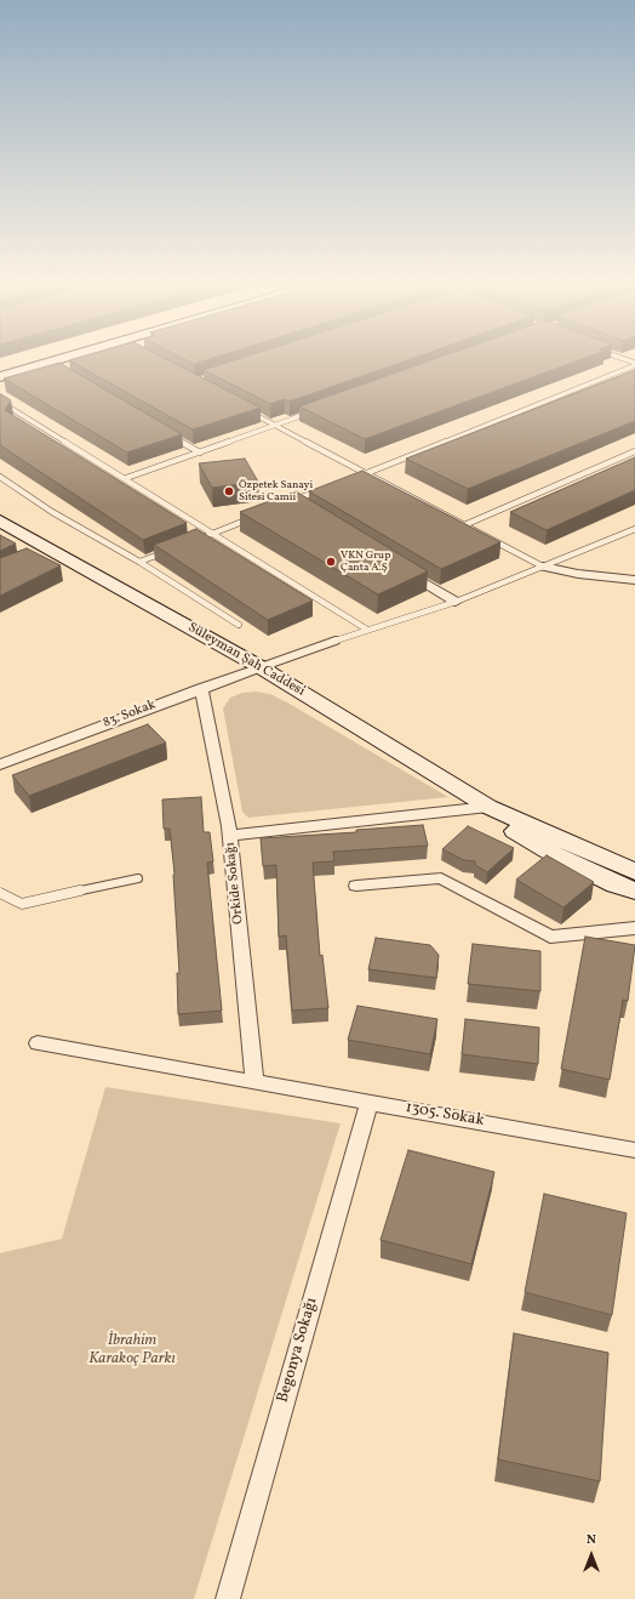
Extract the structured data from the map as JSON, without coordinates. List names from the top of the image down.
{
  "streets": {
    "main road": ["Süleyman Şah Caddesi"],
    "street": [
      "83. Sokak",
      "Orkide Sokağı",
      "1305. Sokak",
      "Begonya Sokağı"
    ]
  },
  "crossings": [
    ["Süleyman Şah Caddesi", "83. Sokak"],
    ["83. Sokak", "Orkide Sokağı"],
    ["Orkide Sokağı", "1305. Sokak"],
    ["1305. Sokak", "Begonya Sokağı"]
  ],
  "parks": ["İbrahim Karakoç Parkı"],
  "places": ["Özpetek Sanayi Sitesi Camii", "VKN Grup Çanta A.Ş"],
  "north": "top"
}
